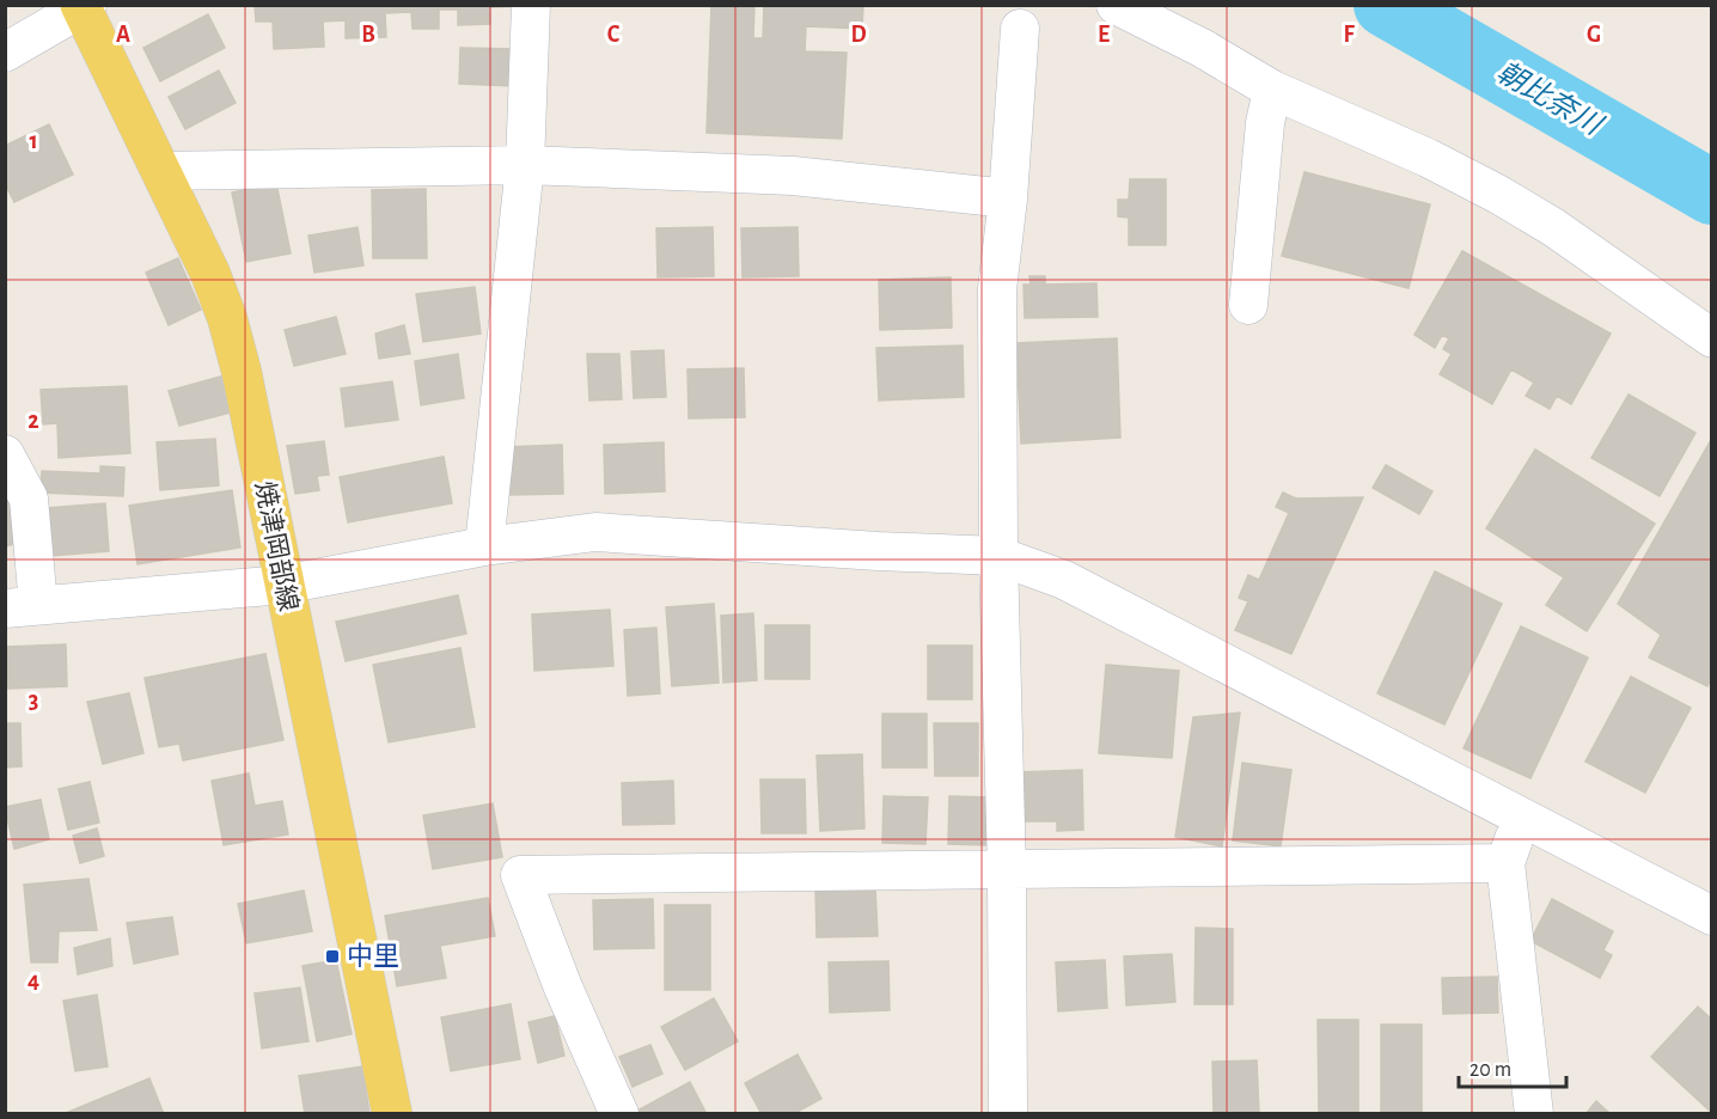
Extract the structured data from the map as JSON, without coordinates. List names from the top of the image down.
{
  "streets": {
    "main road": ["焼津岡部線"]
  },
  "water": ["朝比奈川"],
  "places": {
    "transit": ["中里"]
  },
  "scale_bar": "20 m",
  "grid": {
    "columns": [
      "A",
      "B",
      "C",
      "D",
      "E",
      "F",
      "G"
    ],
    "rows": [
      "1",
      "2",
      "3",
      "4"
    ]
  }
}
